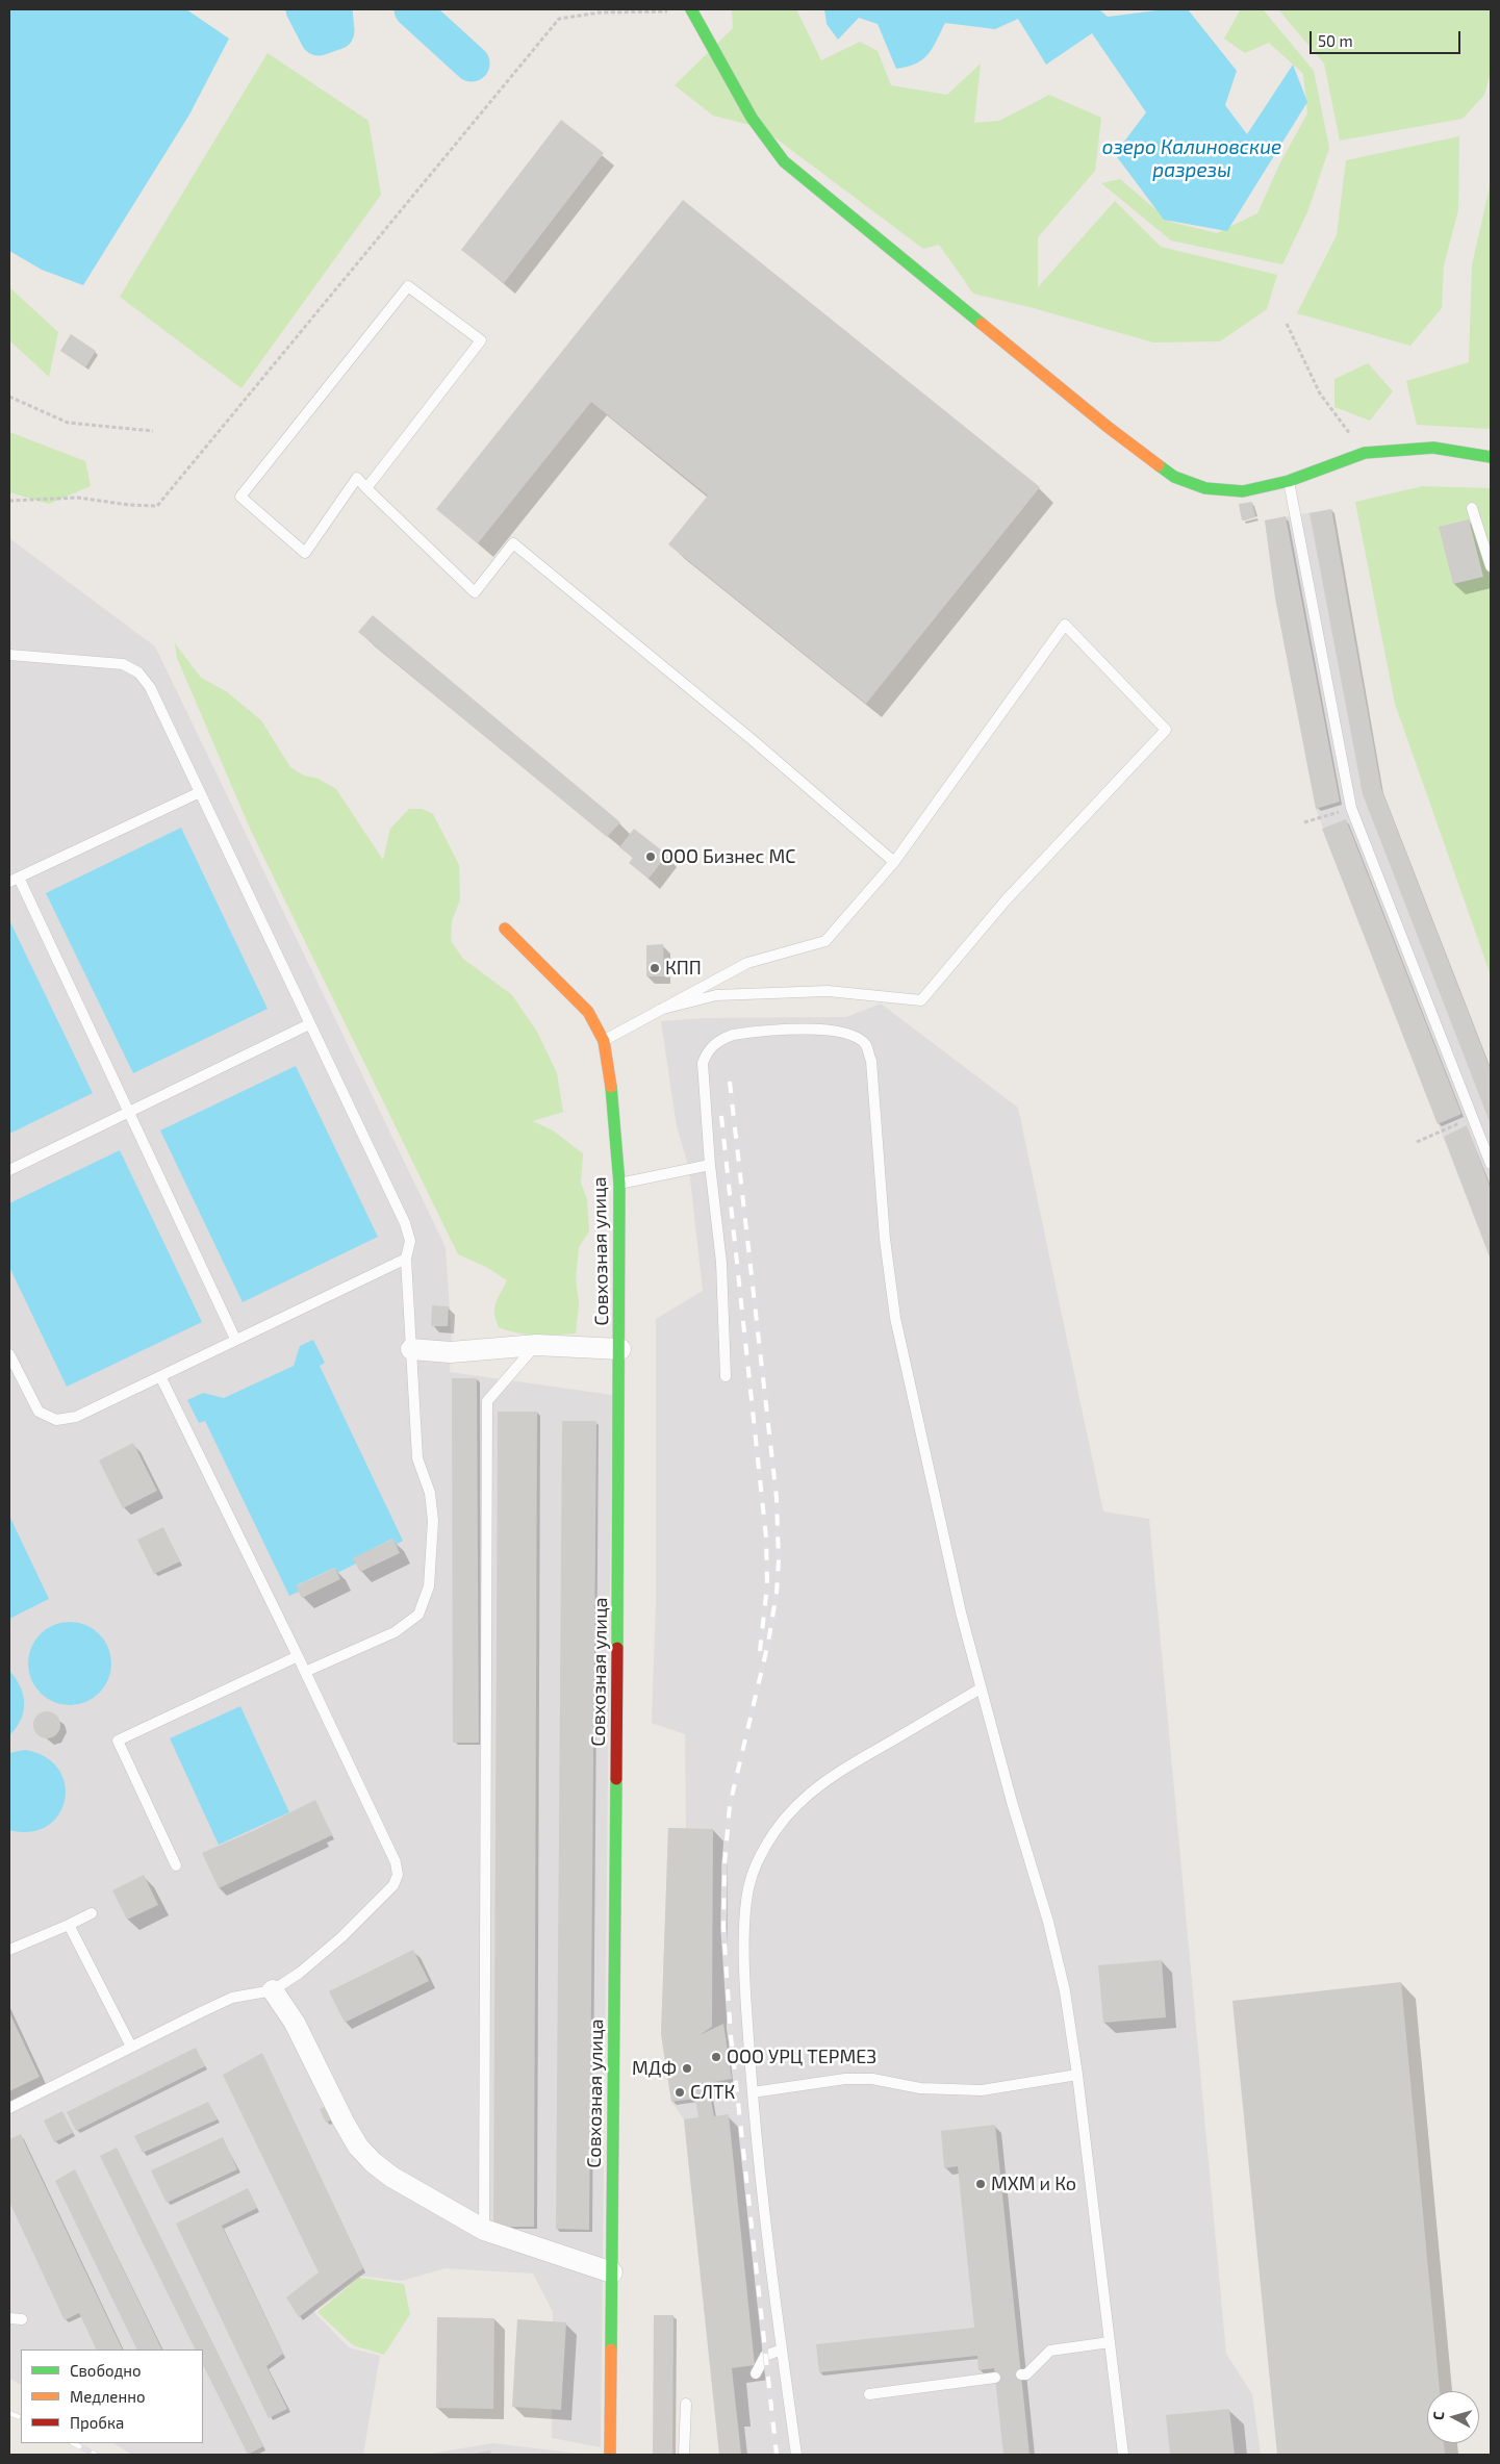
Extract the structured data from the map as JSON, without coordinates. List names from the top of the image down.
{
  "streets": {
    "street": ["Совхозная улица"]
  },
  "water": ["озеро Калиновские разрезы"],
  "places": [
    "ООО Бизнес МС",
    "КПП",
    "ООО УРЦ ТЕРМЕЗ",
    "МДФ",
    "СЛТК",
    "МХМ и Ко"
  ],
  "legend": ["Свободно", "Медленно", "Пробка"],
  "scale_bar": "50 m",
  "north": "left"
}
